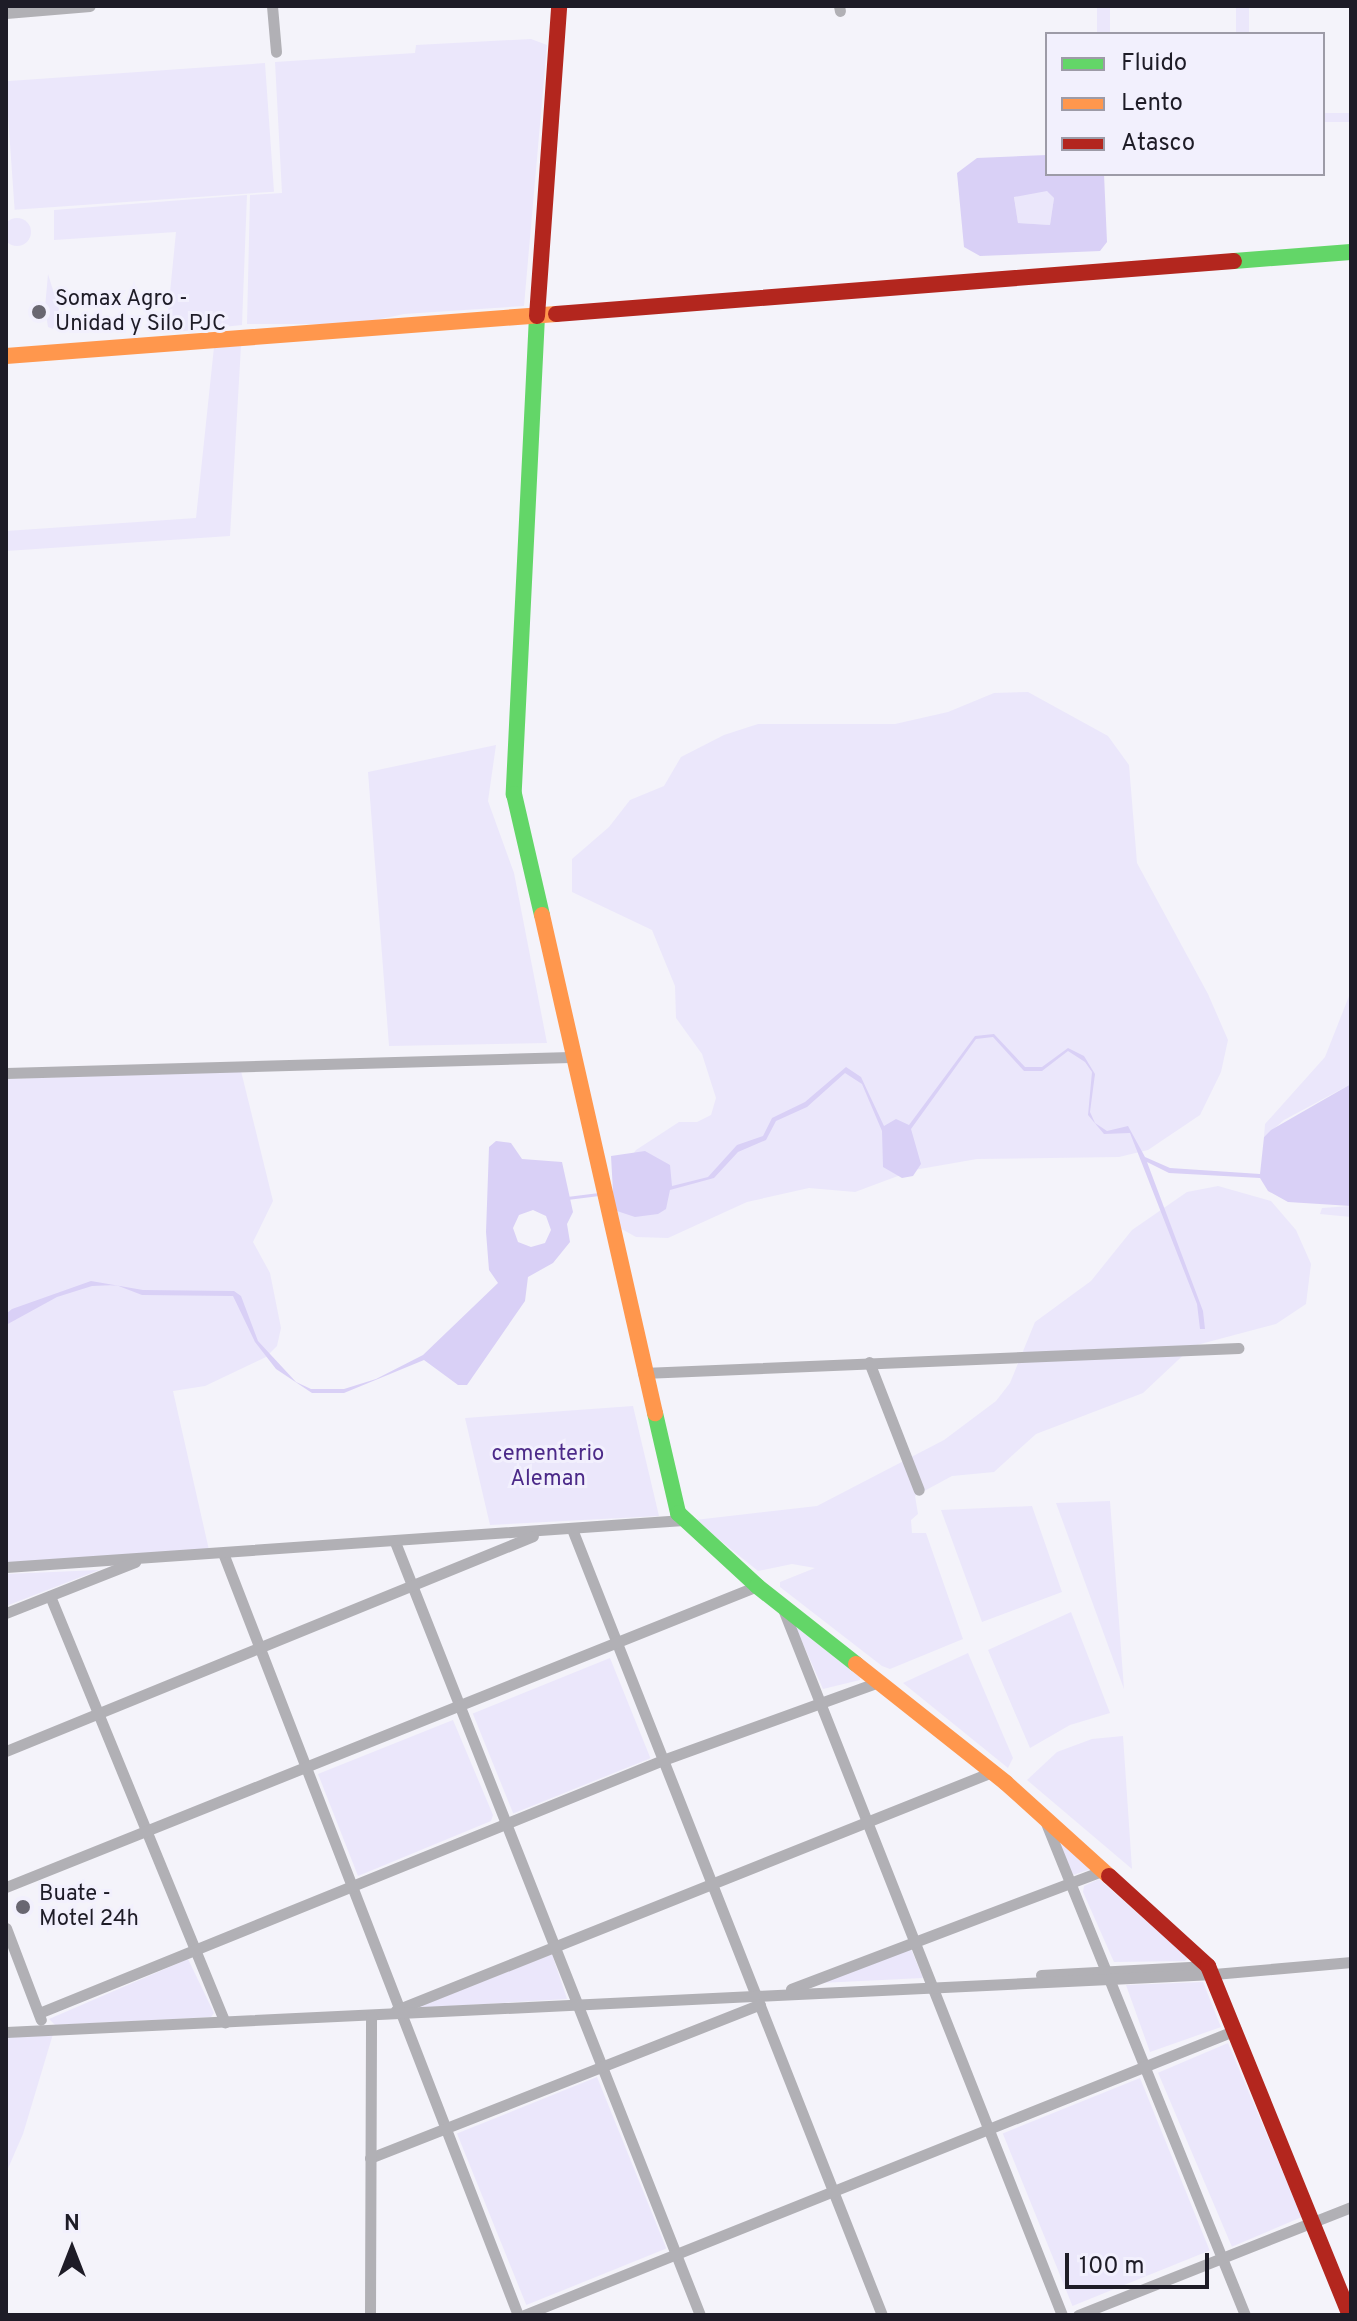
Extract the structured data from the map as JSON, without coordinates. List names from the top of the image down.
{
  "parks": ["cementerio Aleman"],
  "places": ["Somax Agro - Unidad y Silo PJC", "Buate - Motel 24h"],
  "legend": ["Fluido", "Lento", "Atasco"],
  "scale_bar": "100 m",
  "north": "top"
}
